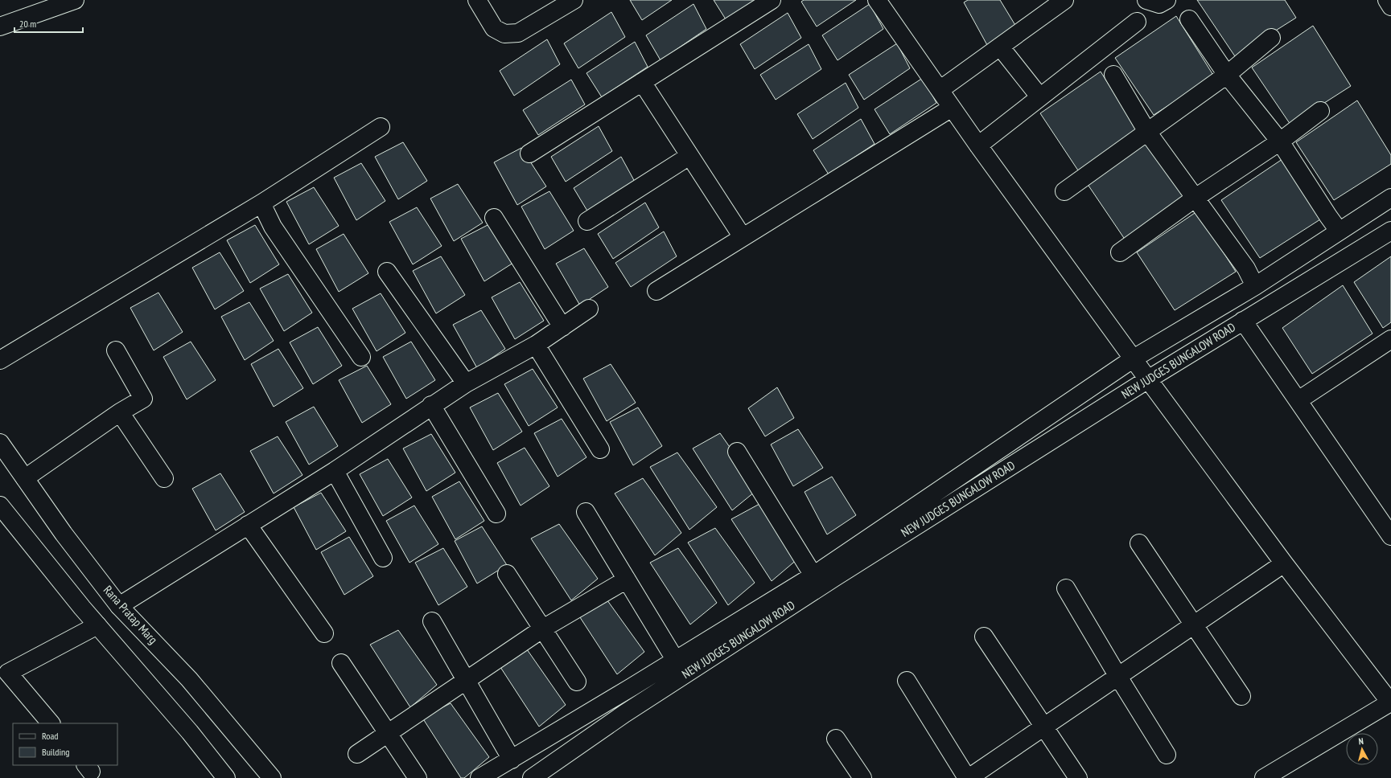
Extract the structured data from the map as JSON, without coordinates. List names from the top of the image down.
{
  "streets": {
    "street": ["NEW JUDGES BUNGALOW ROAD", "Rana Pratap Marg"]
  },
  "legend": ["Road", "Building"],
  "scale_bar": "20 m",
  "north": "top"
}
